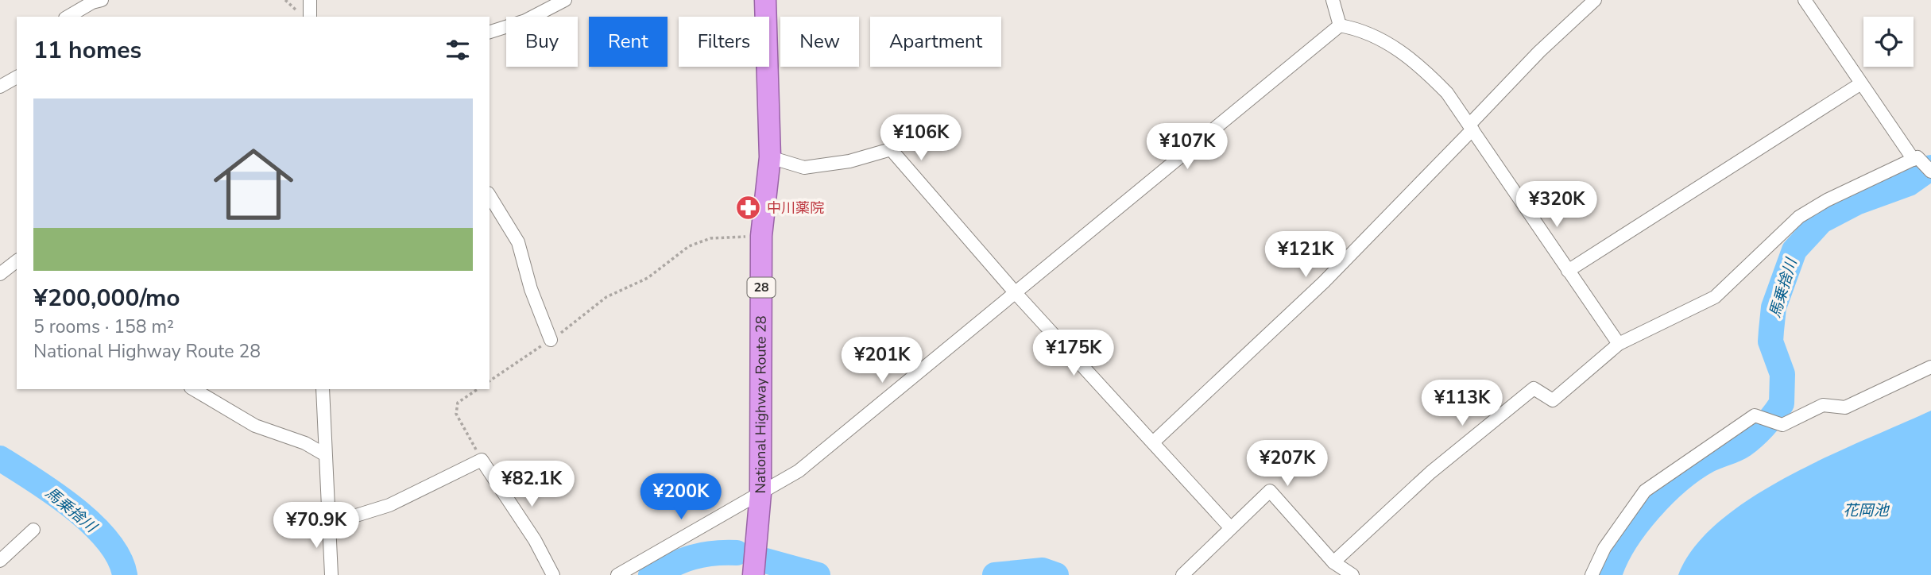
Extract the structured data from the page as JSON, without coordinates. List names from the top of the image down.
{
  "streets": {
    "highway": ["28", "National Highway Route 28"]
  },
  "water": ["馬乗捨川", "花岡池"],
  "places": {
    "pharmacy": ["中川薬院"]
  },
  "page": {
    "chip": [
      "Buy",
      "Rent",
      "Filters",
      "New",
      "Apartment"
    ],
    "heading": "11 homes",
    "list": [
      {
        "name": "¥200,000/mo",
        "note": "5 rooms · 158 m² · National Highway Route 28"
      }
    ],
    "price": [
      "¥106K",
      "¥107K",
      "¥320K",
      "¥121K",
      "¥175K",
      "¥201K",
      "¥113K",
      "¥207K",
      "¥82.1K",
      "¥200K",
      "¥70.9K"
    ]
  }
}
